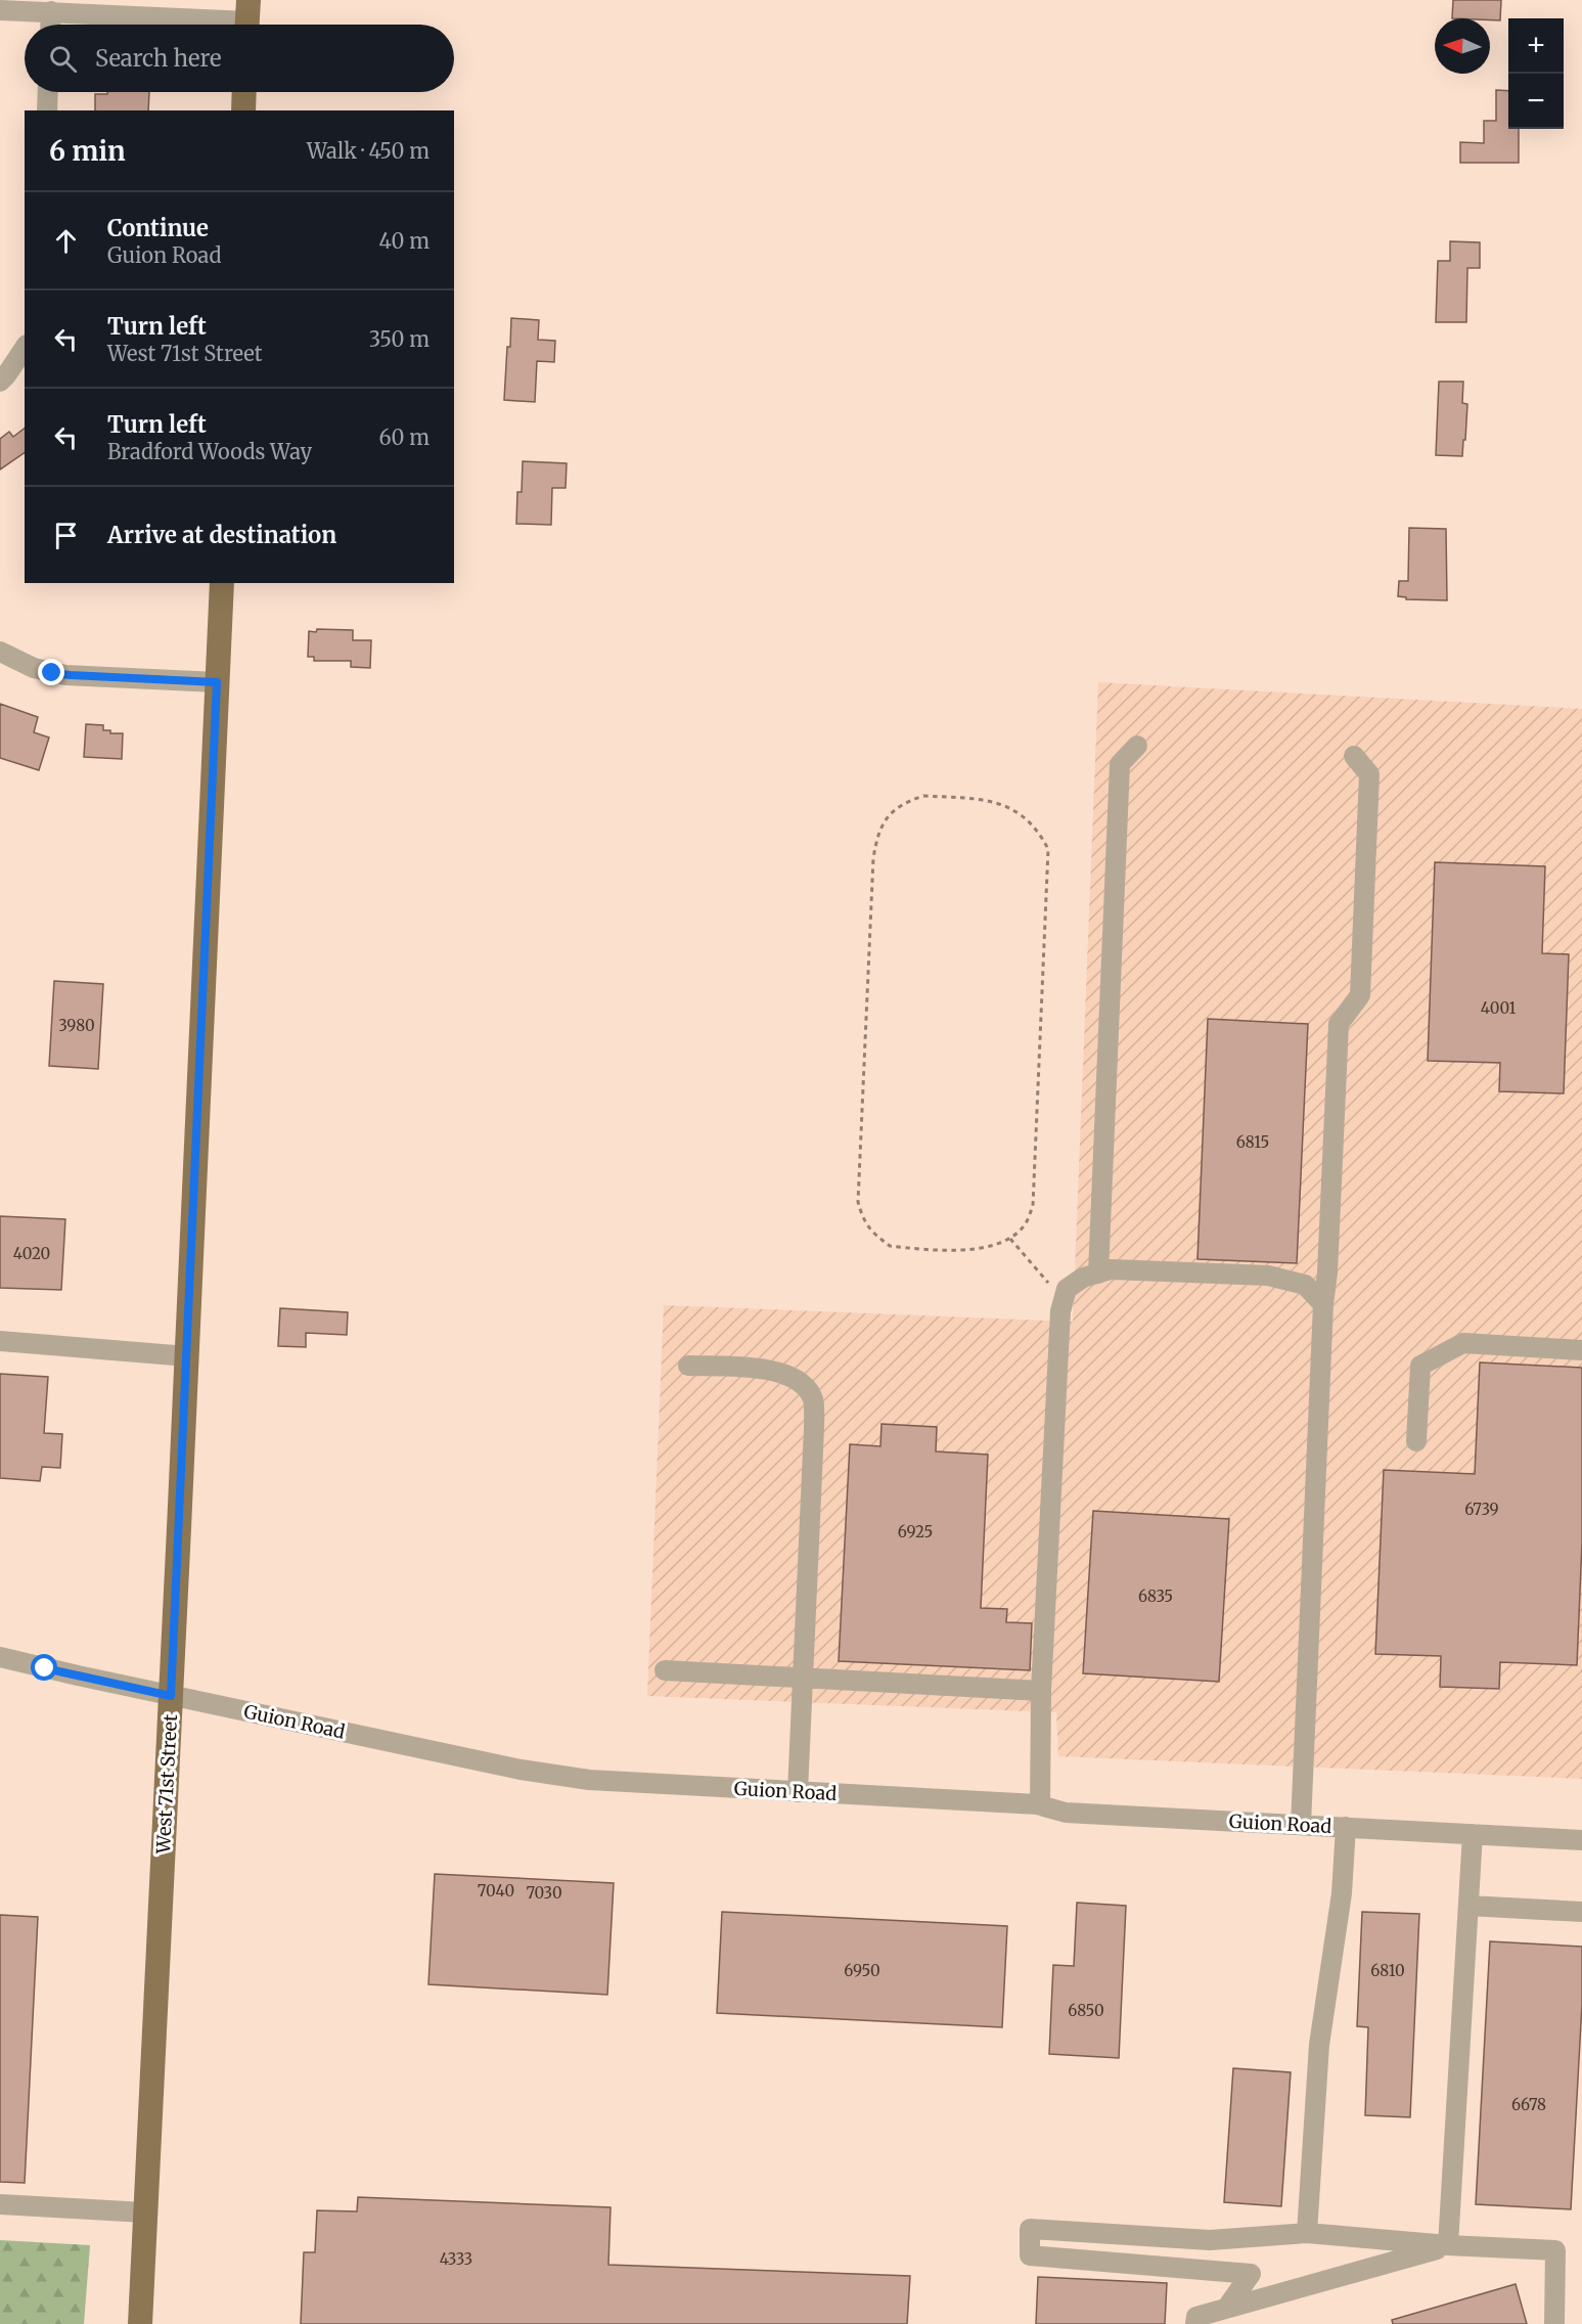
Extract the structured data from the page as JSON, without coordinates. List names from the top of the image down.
{
  "streets": {
    "main road": ["West 71st Street"],
    "street": ["Guion Road"]
  },
  "crossings": [
    ["Guion Road", "West 71st Street"]
  ],
  "house_numbers": [
    "4001",
    "3980",
    "6815",
    "4020",
    "6739",
    "6925",
    "6835",
    "7040",
    "7030",
    "6950",
    "6810",
    "6850",
    "6678",
    "4333"
  ],
  "north": "left",
  "page": {
    "map_buttons": ["+", "−"],
    "search": "Search here",
    "heading": ["6 min", "Walk · 450 m"],
    "list": [
      ["Continue", "Guion Road", "40 m"],
      ["Turn left", "West 71st Street", "350 m"],
      ["Turn left", "Bradford Woods Way", "60 m"],
      "Arrive at destination"
    ]
  }
}
